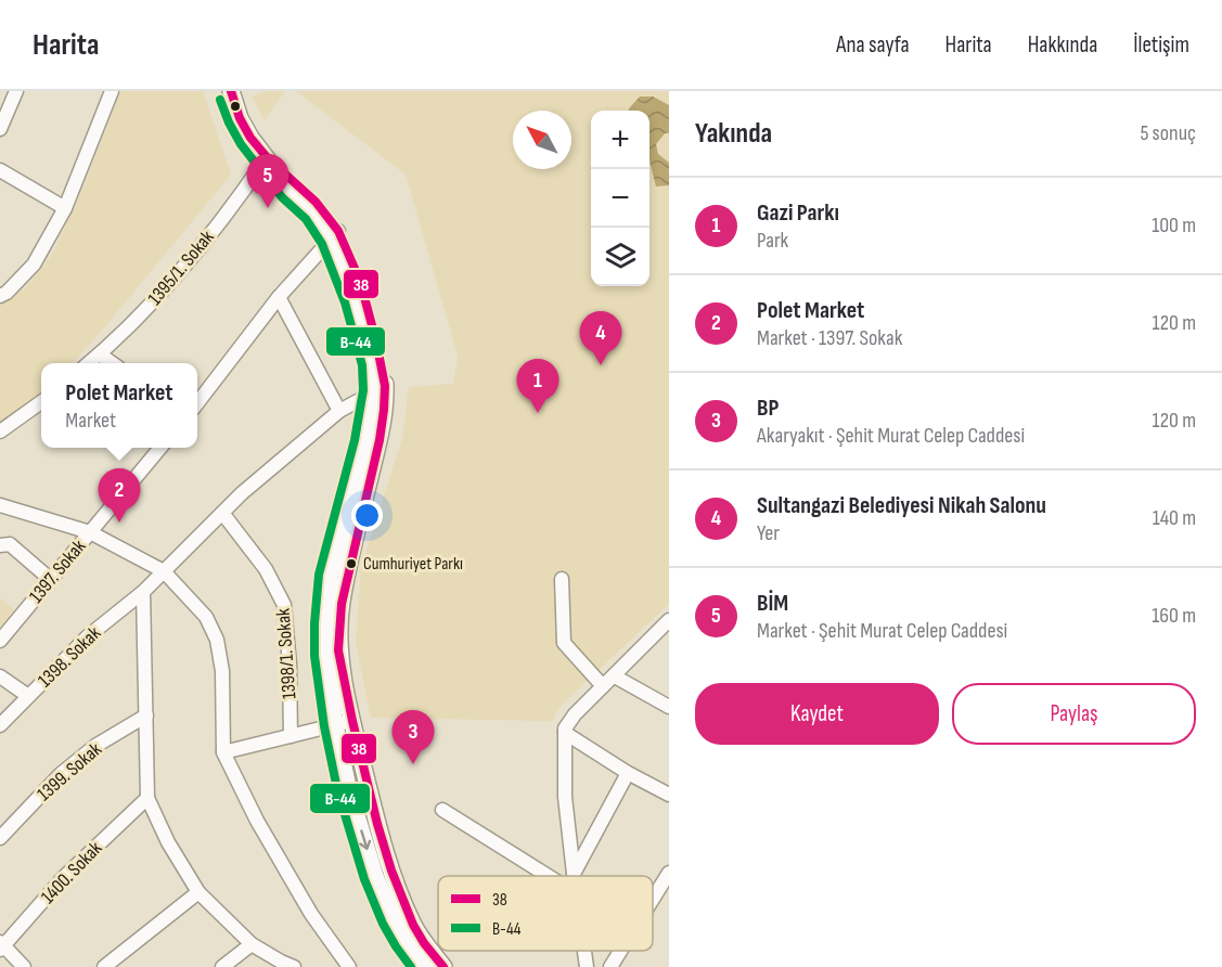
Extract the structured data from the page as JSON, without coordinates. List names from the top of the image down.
{
  "streets": {
    "street": [
      "1395/1. Sokak",
      "1397. Sokak",
      "1398/1. Sokak",
      "1398. Sokak",
      "1399. Sokak",
      "1400. Sokak"
    ]
  },
  "crossings": [
    ["1398/1. Sokak", "1398. Sokak"]
  ],
  "places": ["Cumhuriyet Parkı"],
  "lines": ["transit line 38", "transit line B-44"],
  "legend": ["38", "B-44"],
  "north": "top left",
  "page": {
    "header": "Harita",
    "nav": [
      "Ana sayfa",
      "Harita",
      "Hakkında",
      "İletişim"
    ],
    "heading": ["Yakında", "5 sonuç"],
    "map_buttons": ["+", "−"],
    "pins": [
      "5",
      "4",
      "1",
      "2",
      "3"
    ],
    "list": [
      {
        "mark": "1",
        "name": "Gazi Parkı",
        "note": "Park",
        "value": "100 m"
      },
      {
        "mark": "2",
        "name": "Polet Market",
        "note": "Market · 1397. Sokak",
        "value": "120 m"
      },
      {
        "mark": "3",
        "name": "BP",
        "note": "Akaryakıt · Şehit Murat Celep Caddesi",
        "value": "120 m"
      },
      {
        "mark": "4",
        "name": "Sultangazi Belediyesi Nikah Salonu",
        "note": "Yer",
        "value": "140 m"
      },
      {
        "mark": "5",
        "name": "BİM",
        "note": "Market · Şehit Murat Celep Caddesi",
        "value": "160 m"
      }
    ],
    "popup": ["Polet Market", "Market"],
    "buttons": ["Kaydet", "Paylaş"]
  }
}
